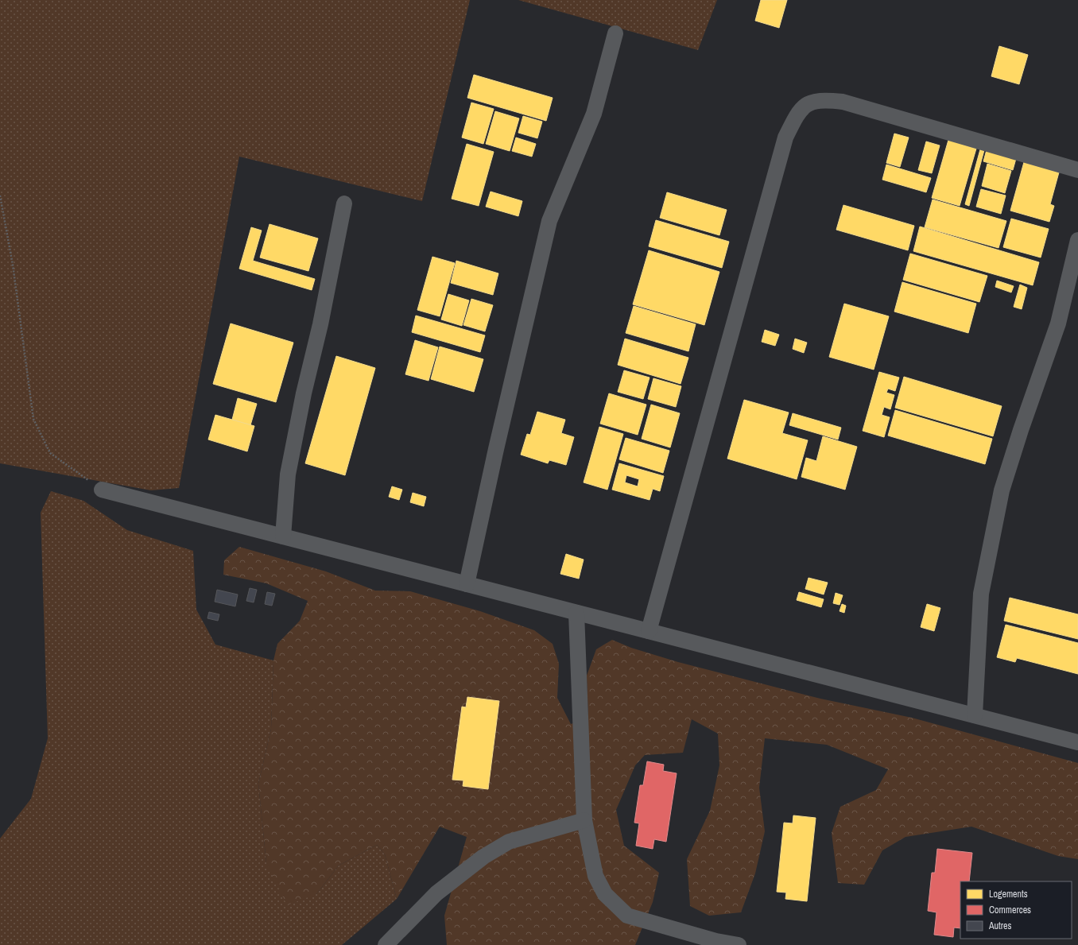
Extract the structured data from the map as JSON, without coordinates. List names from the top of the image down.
{
  "legend": ["Logements", "Commerces", "Autres"]
}
